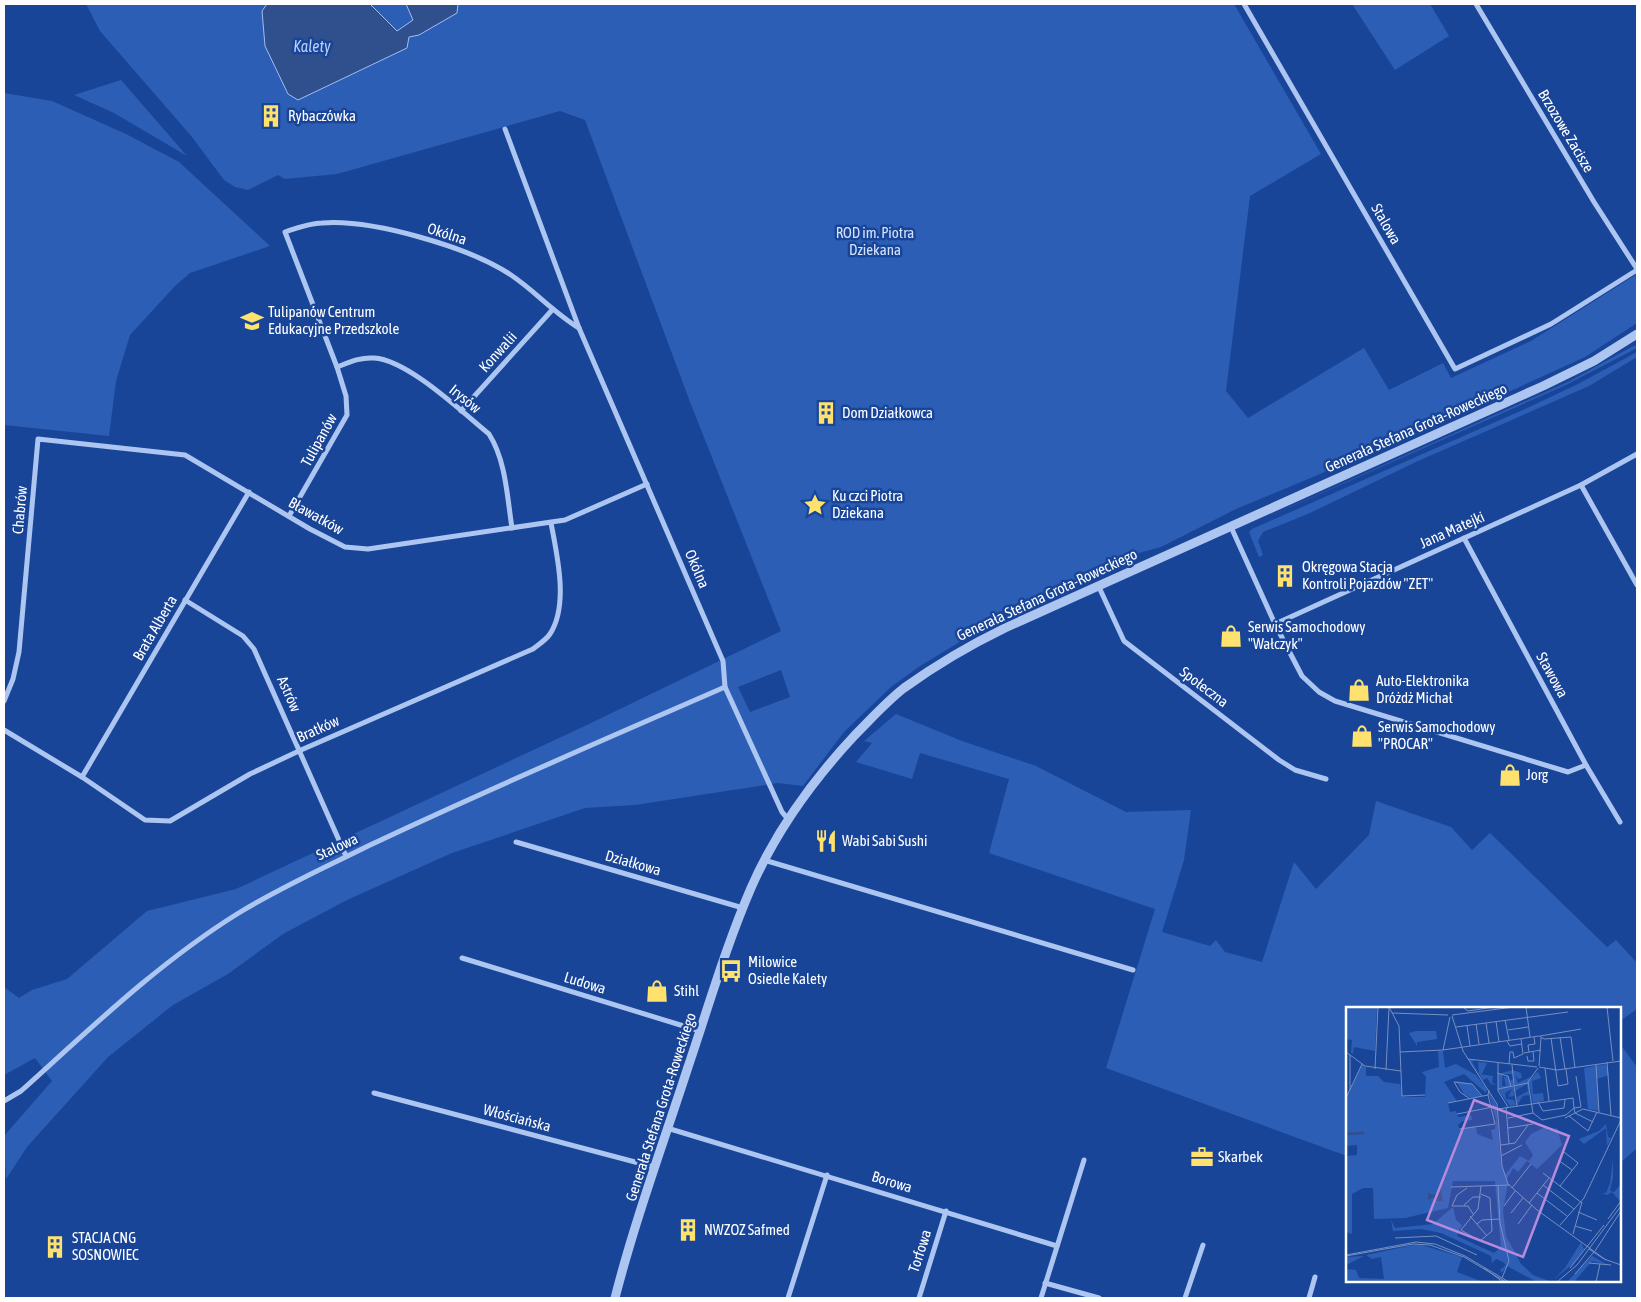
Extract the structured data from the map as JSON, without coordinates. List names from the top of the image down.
{
  "streets": {
    "street": [
      "Brzozowe Zacisze",
      "Stalowa",
      "Okólna",
      "Konwalii",
      "Irysów",
      "Generała Stefana Grota-Roweckiego",
      "Tulipanów",
      "Chabrów",
      "Bławatków",
      "Jana Matejki",
      "Brata Alberta",
      "Stawowa",
      "Społeczna",
      "Astrów",
      "Bratków",
      "Działkowa",
      "Ludowa",
      "Włościańska",
      "Borowa",
      "Torfowa"
    ]
  },
  "crossings": [
    ["Brzozowe Zacisze", "Stalowa"],
    ["Stalowa", "Okólna"],
    ["Stalowa", "Astrów"],
    ["Okólna", "Konwalii"],
    ["Okólna", "Generała Stefana Grota-Roweckiego"],
    ["Okólna", "Tulipanów"],
    ["Okólna", "Bławatków"],
    ["Konwalii", "Irysów"],
    ["Irysów", "Tulipanów"],
    ["Irysów", "Bławatków"],
    ["Generała Stefana Grota-Roweckiego", "Społeczna"],
    ["Generała Stefana Grota-Roweckiego", "Działkowa"],
    ["Generała Stefana Grota-Roweckiego", "Ludowa"],
    ["Generała Stefana Grota-Roweckiego", "Włościańska"],
    ["Generała Stefana Grota-Roweckiego", "Borowa"],
    ["Tulipanów", "Bławatków"],
    ["Chabrów", "Bławatków"],
    ["Bławatków", "Brata Alberta"],
    ["Bławatków", "Bratków"],
    ["Jana Matejki", "Stawowa"],
    ["Brata Alberta", "Astrów"],
    ["Brata Alberta", "Bratków"],
    ["Astrów", "Bratków"],
    ["Borowa", "Torfowa"]
  ],
  "water": ["Kalety"],
  "parks": ["ROD im. Piotra Dziekana"],
  "places": {
    "building": [
      "Rybaczówka",
      "Dom Działkowca",
      "Okręgowa Stacja Kontroli Pojazdów \"ZET\"",
      "NWZOZ Safmed",
      "STACJA CNG SOSNOWIEC"
    ],
    "school or university": ["Tulipanów Centrum Edukacyjne Przedszkole"],
    "place": ["Ku czci Piotra Dziekana"],
    "shop": [
      "Serwis Samochodowy \"Wałczyk\"",
      "Auto-Elektronika Dróżdż Michał",
      "Serwis Samochodowy \"PROCAR\"",
      "Jorg",
      "Stihl"
    ],
    "restaurant": ["Wabi Sabi Sushi"],
    "bus stop": ["Milowice Osiedle Kalety"],
    "office": ["Skarbek"]
  }
}
